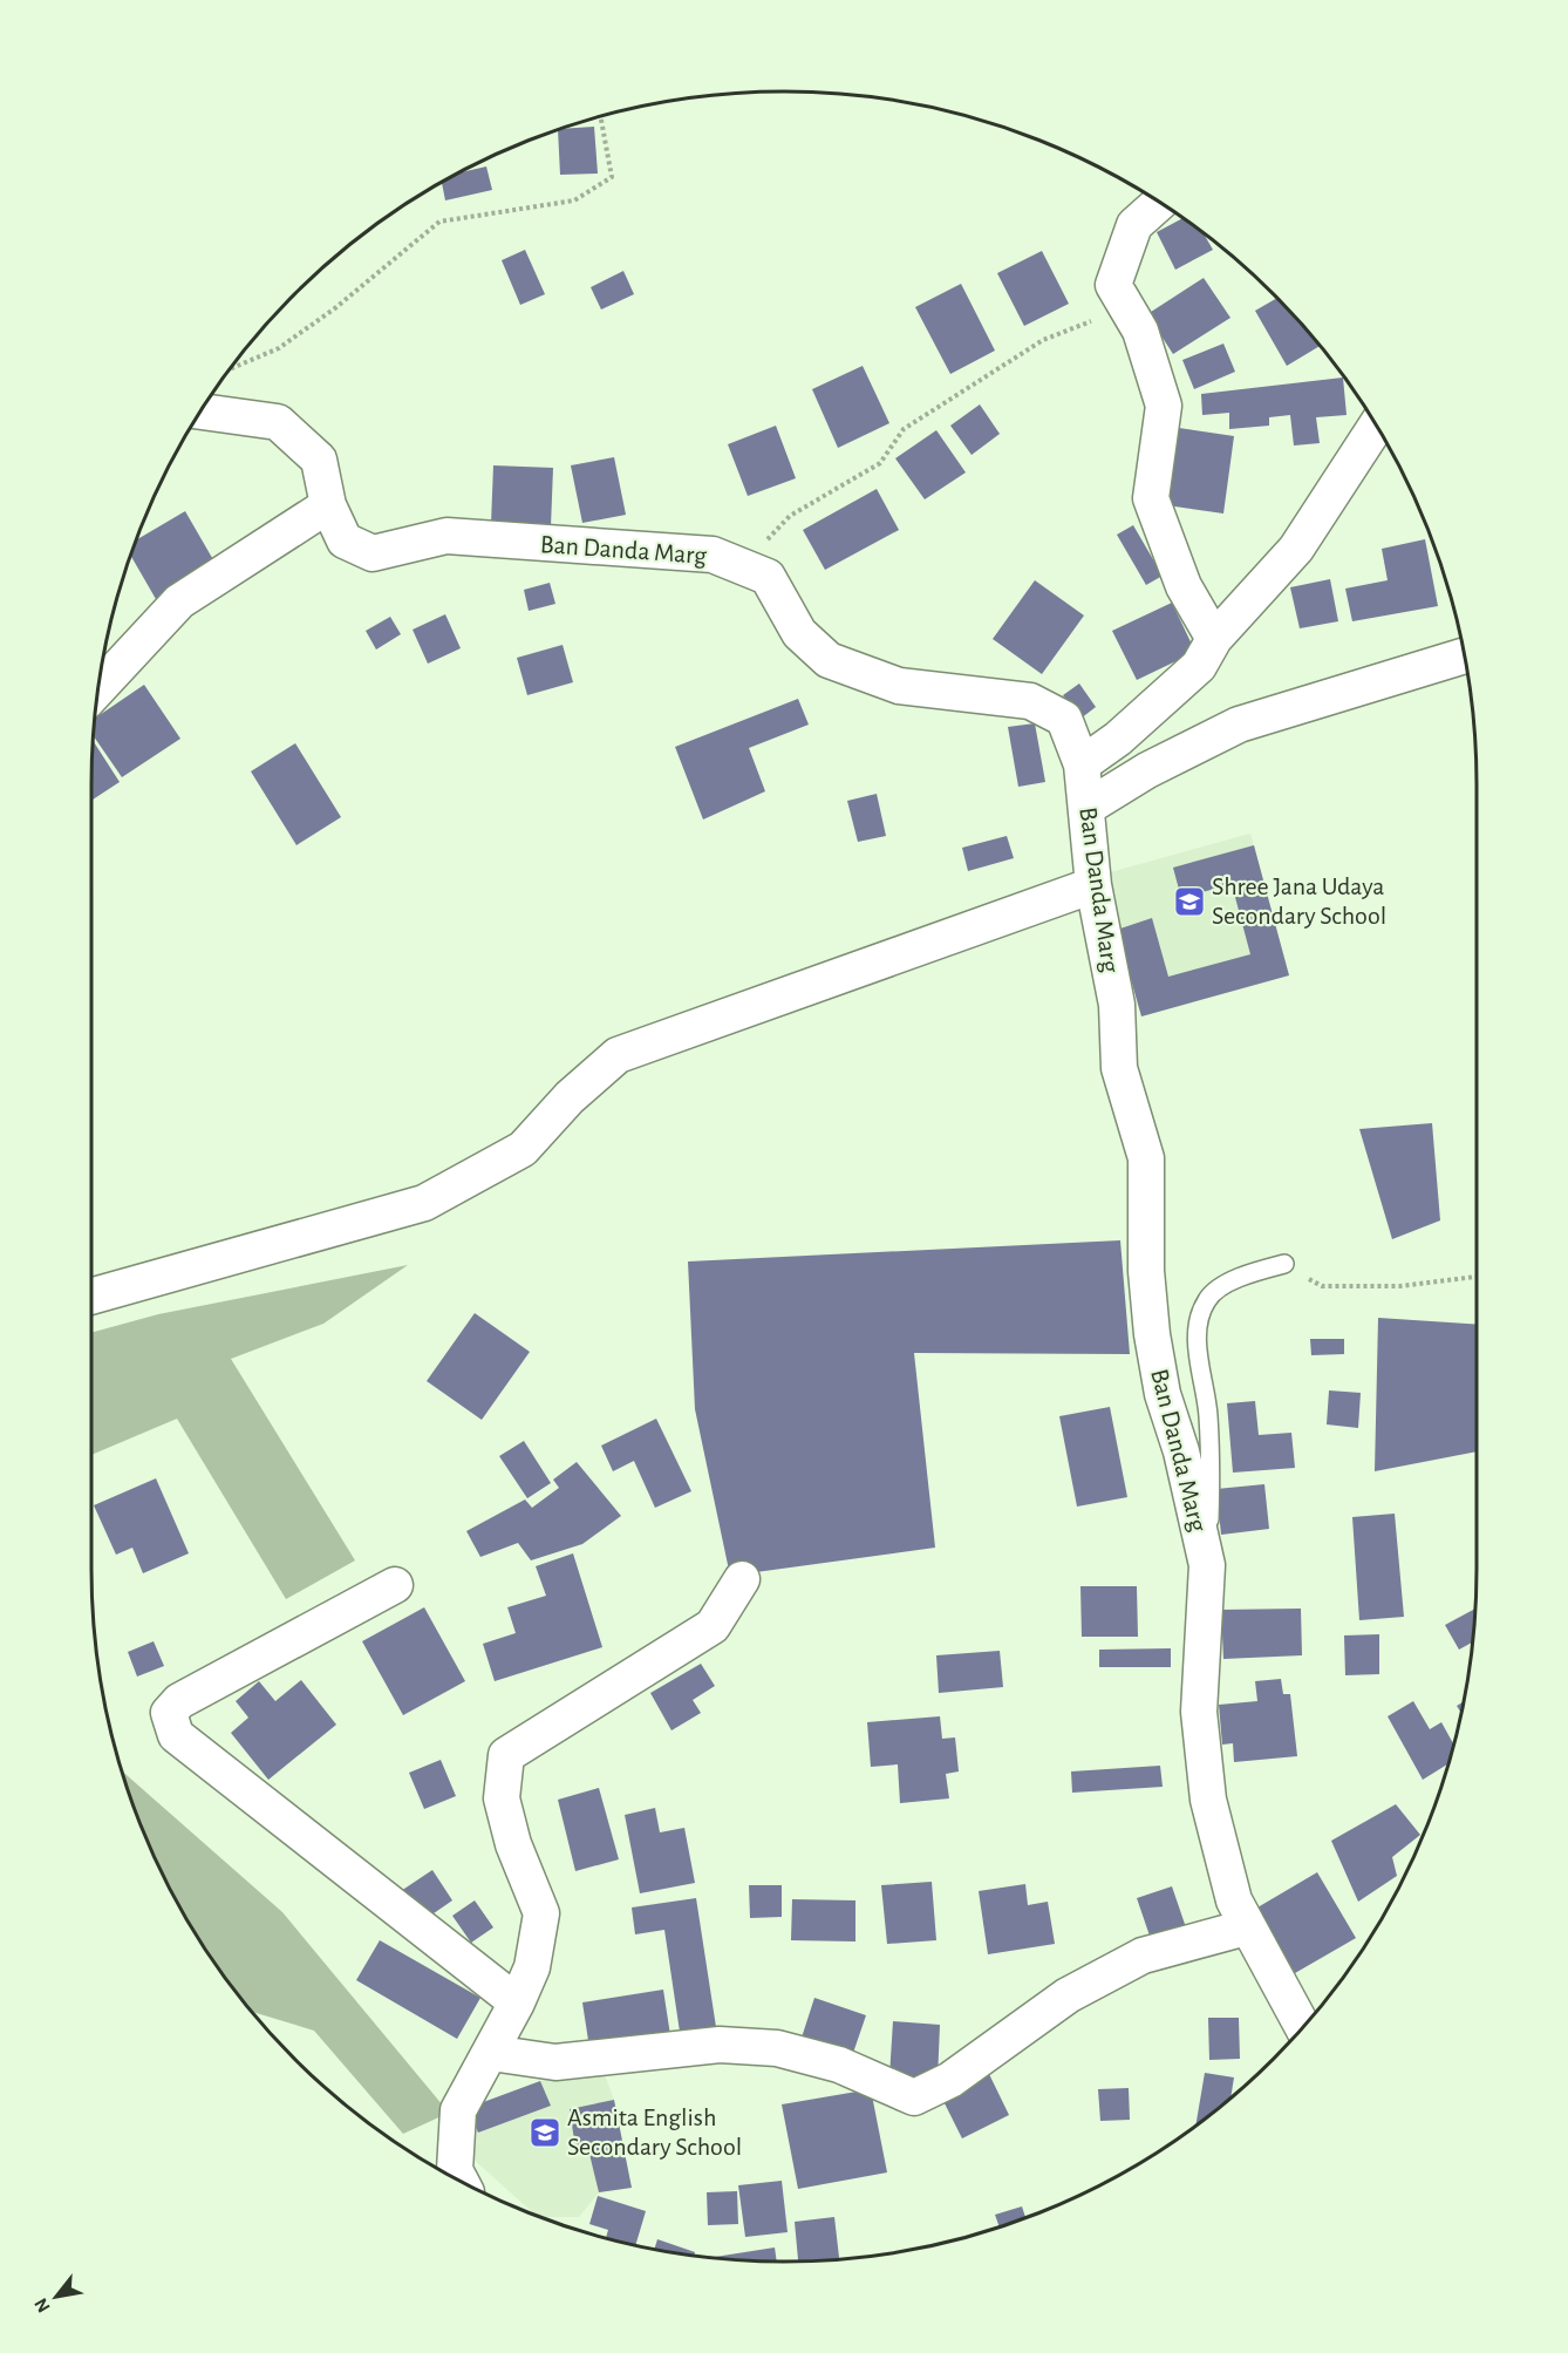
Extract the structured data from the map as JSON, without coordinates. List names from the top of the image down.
{
  "streets": {
    "street": ["Ban Danda Marg"]
  },
  "places": {
    "school or university": ["Shree Jana Udaya Secondary School", "Asmita English Secondary School"]
  },
  "north": "bottom left"
}
